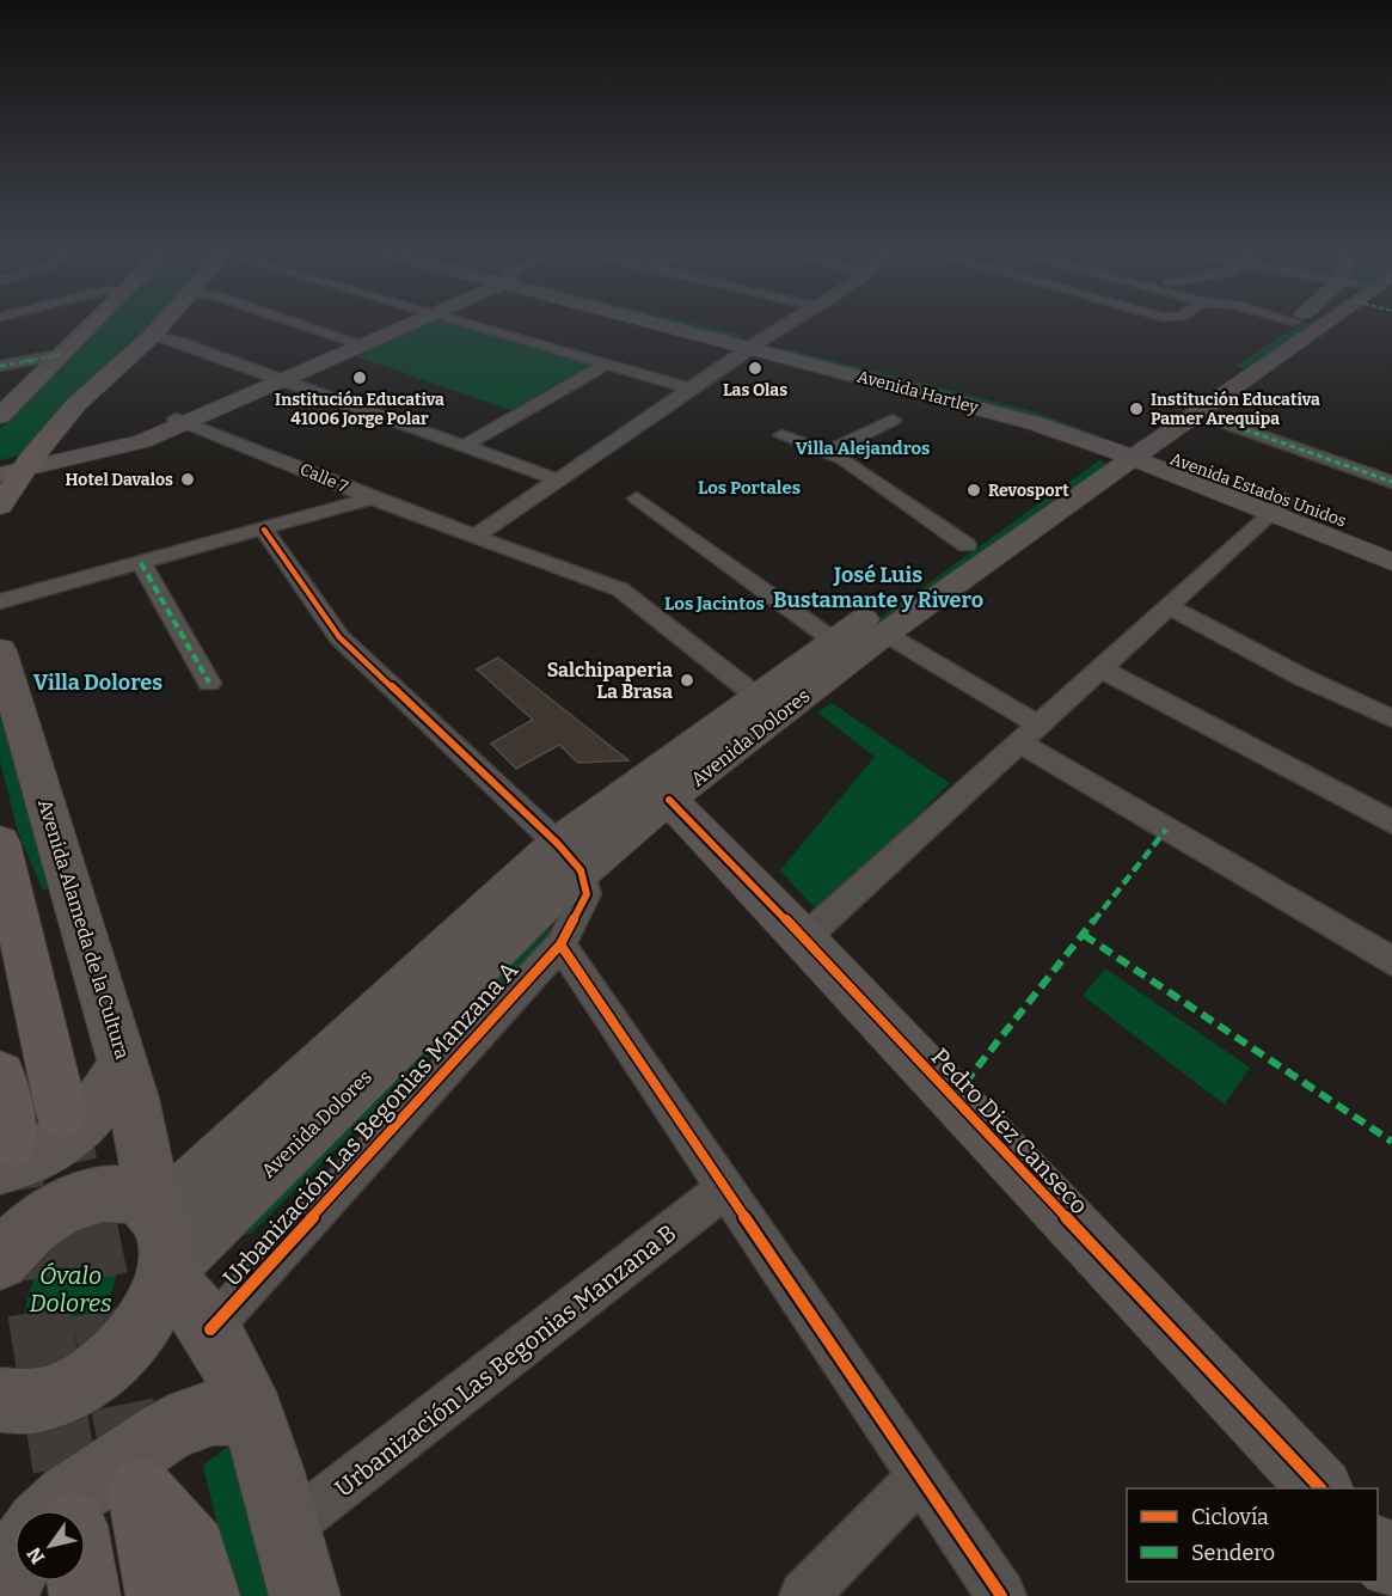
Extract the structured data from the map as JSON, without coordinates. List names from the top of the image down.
{
  "streets": {
    "main road": [
      "Avenida Hartley",
      "Avenida Estados Unidos",
      "Avenida Dolores",
      "Avenida Alameda de la Cultura",
      "Pedro Diez Canseco"
    ],
    "street": ["Calle 7", "Urbanización Las Begonias Manzana A", "Urbanización Las Begonias Manzana B"]
  },
  "crossings": [
    ["Avenida Hartley", "Avenida Estados Unidos"],
    ["Avenida Hartley", "Avenida Dolores"],
    ["Calle 7", "Avenida Dolores"],
    ["Avenida Estados Unidos", "Avenida Dolores"],
    ["Avenida Dolores", "Avenida Alameda de la Cultura"],
    ["Avenida Dolores", "Urbanización Las Begonias Manzana A"],
    ["Avenida Dolores", "Pedro Diez Canseco"]
  ],
  "districts": [
    "Villa Alejandros",
    "Los Portales",
    "José Luis Bustamante y Rivero",
    "Los Jacintos",
    "Villa Dolores"
  ],
  "parks": ["Óvalo Dolores"],
  "places": [
    "Las Olas",
    "Institución Educativa 41006 Jorge Polar",
    "Institución Educativa Pamer Arequipa",
    "Hotel Davalos",
    "Revosport",
    "Salchipaperia La Brasa"
  ],
  "legend": ["Ciclovía", "Sendero"],
  "north": "bottom left"
}
